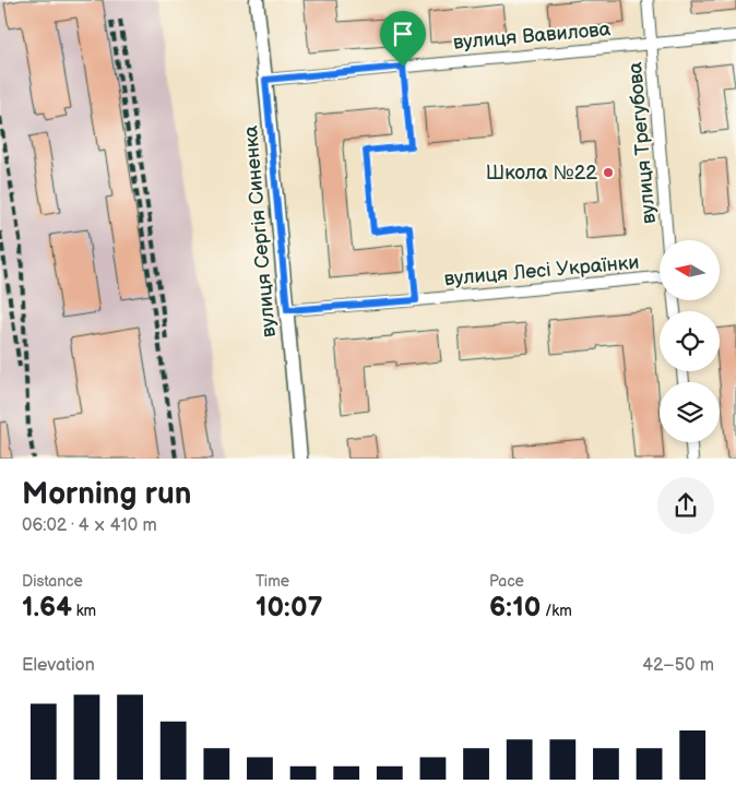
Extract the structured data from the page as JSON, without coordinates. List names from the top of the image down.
{
  "streets": {
    "street": [
      "вулиця Вавилова",
      "вулиця Трегубова",
      "вулиця Сергія Синенка",
      "вулиця Лесі Українки"
    ]
  },
  "crossings": [
    ["вулиця Вавилова", "вулиця Трегубова"],
    ["вулиця Вавилова", "вулиця Сергія Синенка"],
    ["вулиця Сергія Синенка", "вулиця Лесі Українки"]
  ],
  "places": ["Школа №22"],
  "north": "left",
  "page": {
    "heading": ["Morning run", "06:02 · 4 × 410 m"],
    "stats": [
      ["Distance", "1.64 km"],
      ["Time", "10:07"],
      ["Pace", "6:10 /km"]
    ],
    "chart": ["Elevation", "42–50 m"]
  }
}
